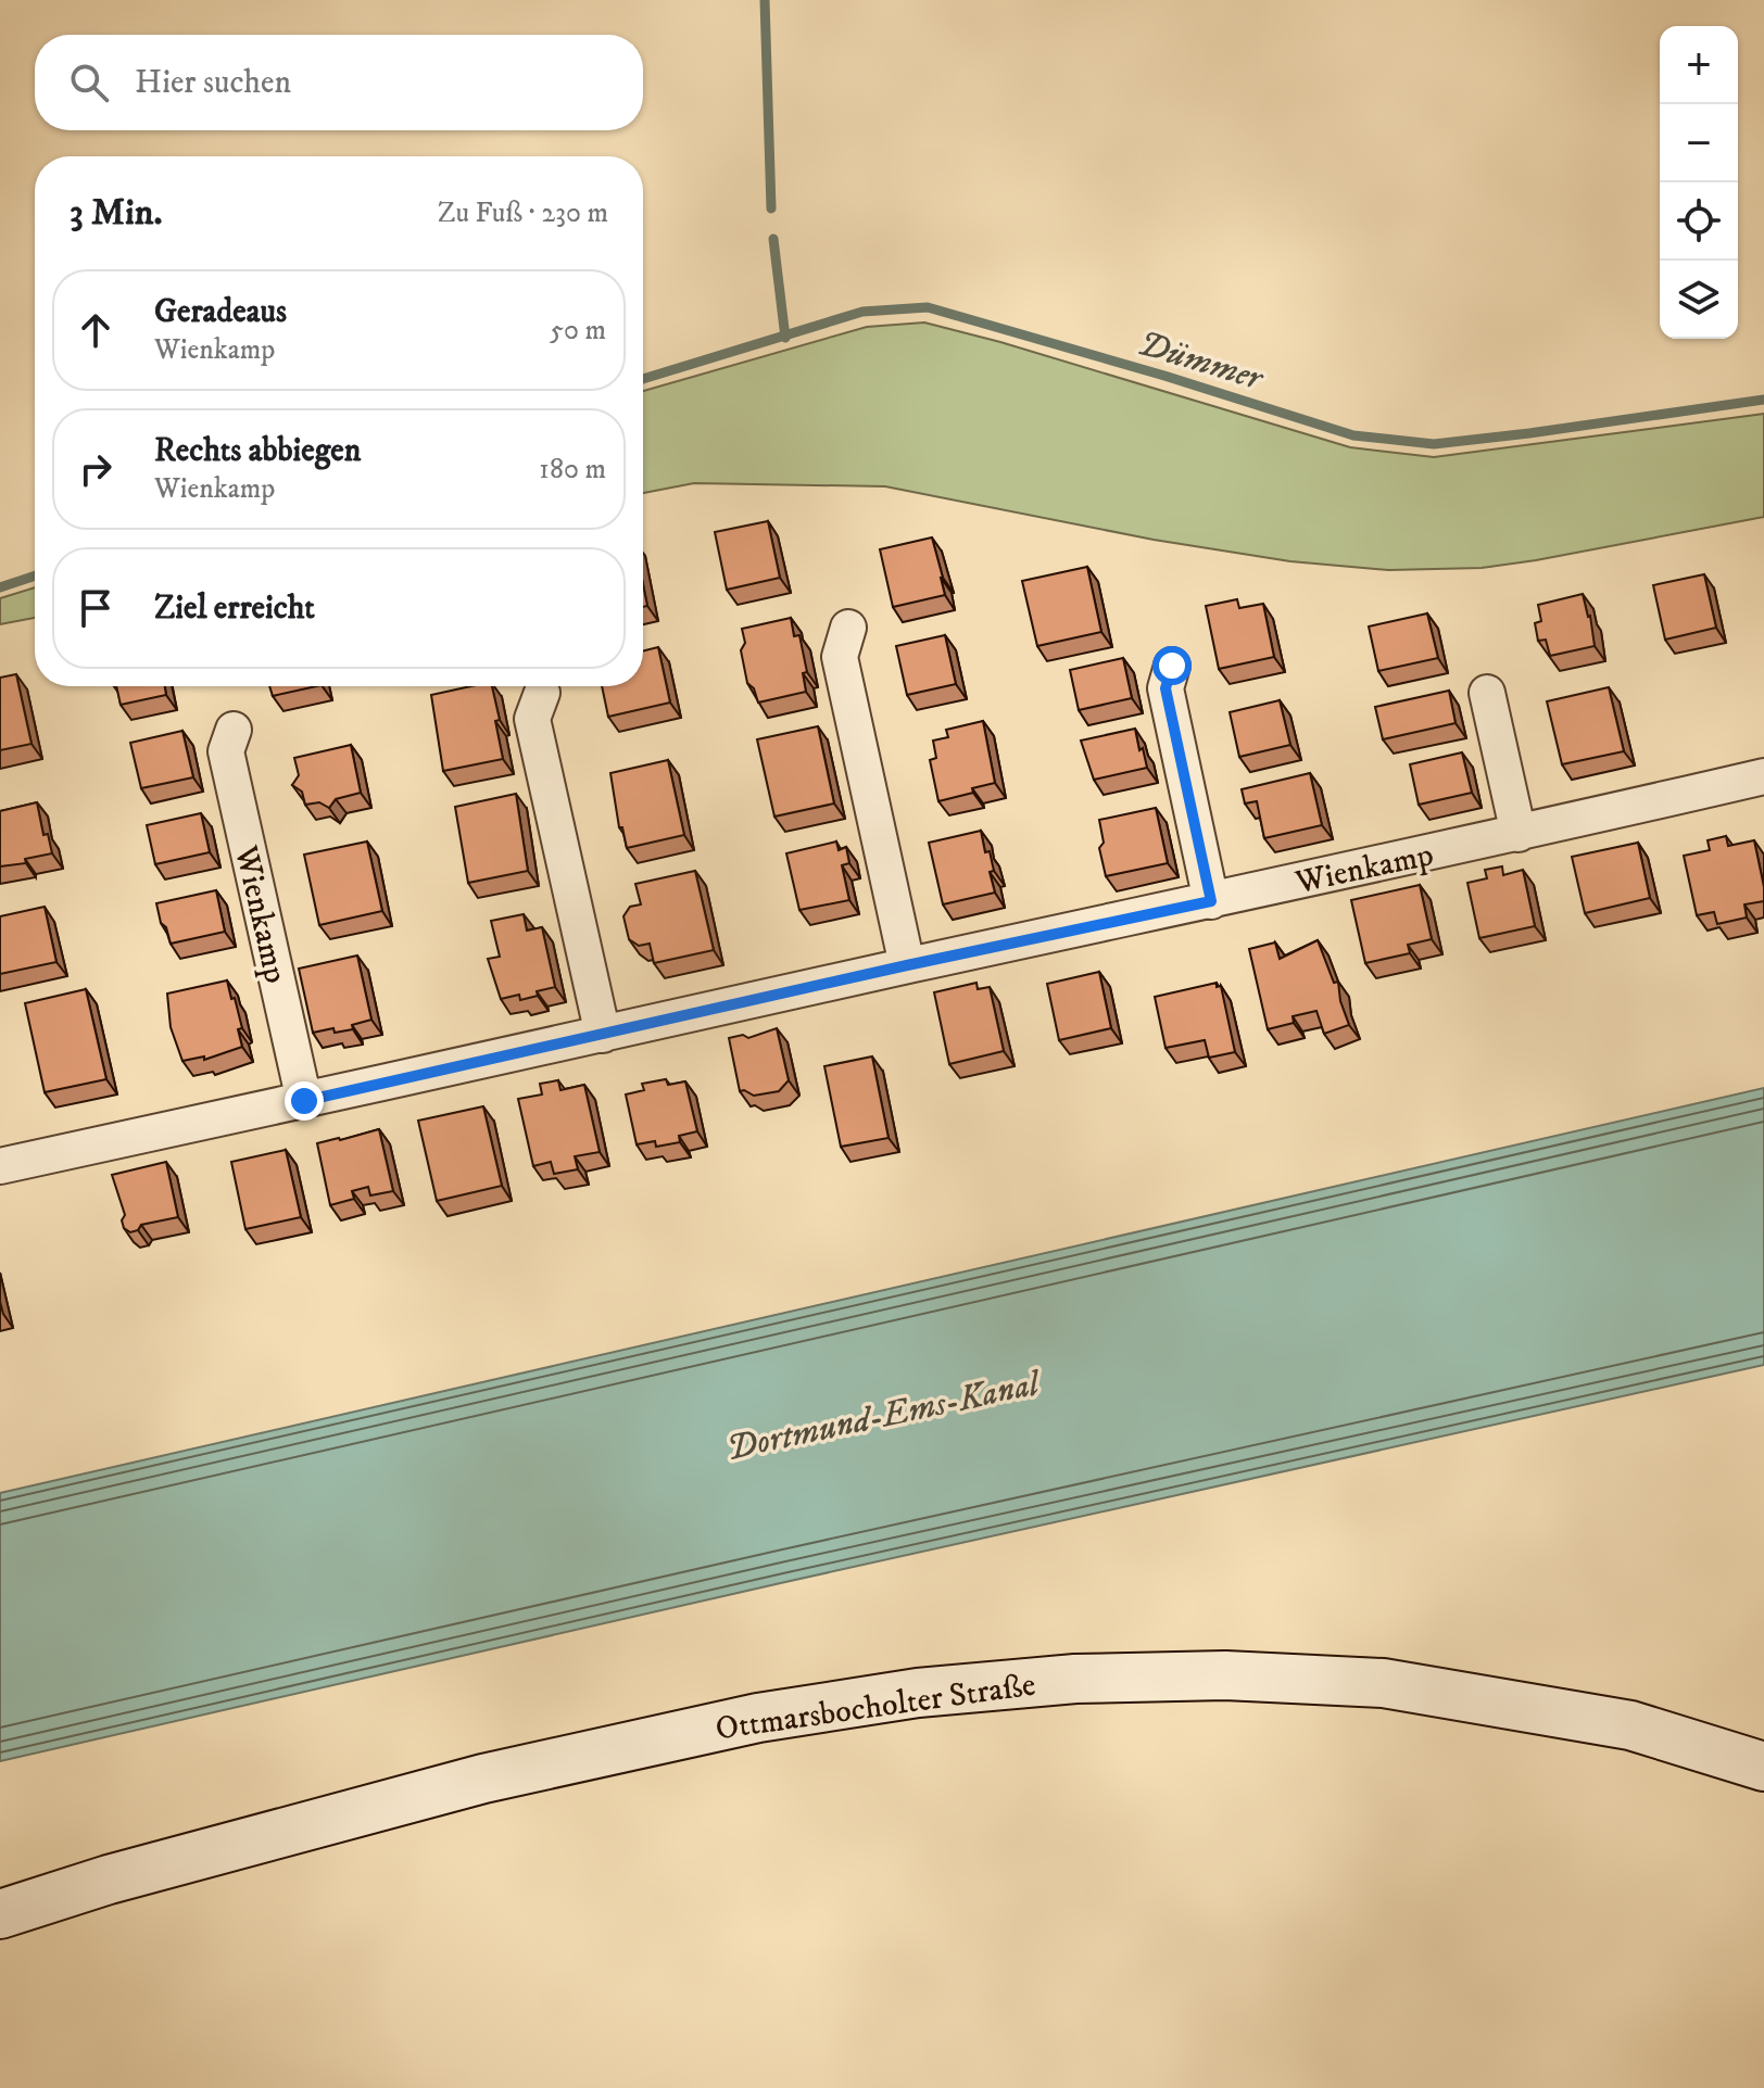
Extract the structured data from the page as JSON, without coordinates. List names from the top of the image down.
{
  "streets": {
    "main road": ["Ottmarsbocholter Straße"],
    "street": ["Wienkamp"]
  },
  "water": ["Dümmer", "Dortmund-Ems-Kanal"],
  "page": {
    "map_buttons": ["+", "−"],
    "search": "Hier suchen",
    "heading": ["3 Min.", "Zu Fuß · 230 m"],
    "list": [
      ["Geradeaus", "Wienkamp", "50 m"],
      ["Rechts abbiegen", "Wienkamp", "180 m"],
      "Ziel erreicht"
    ]
  }
}
